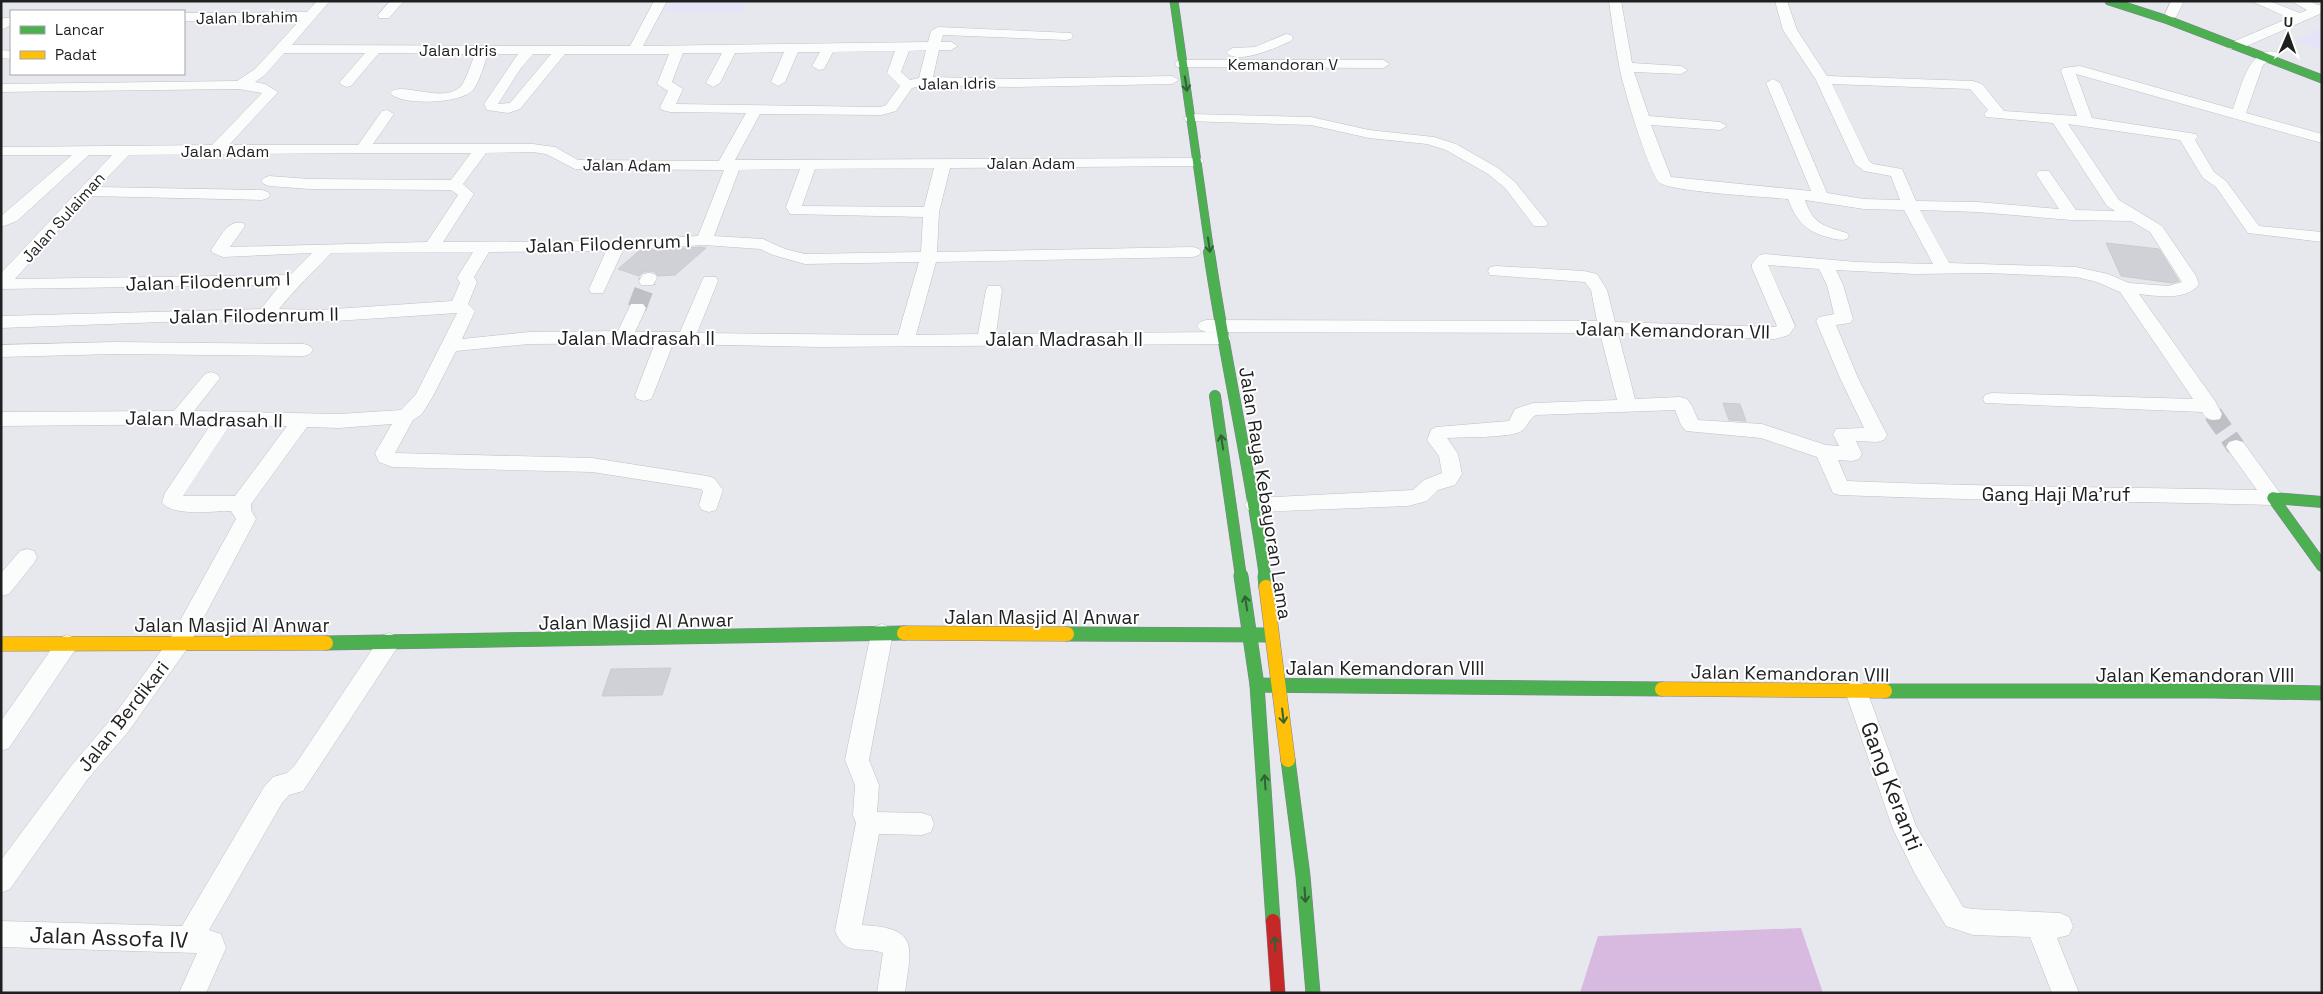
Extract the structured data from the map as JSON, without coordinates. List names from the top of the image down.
{
  "streets": {
    "main road": ["Jalan Raya Kebayoran Lama", "Jalan Masjid Al Anwar", "Jalan Kemandoran VIII"],
    "street": [
      "Jalan Ibrahim",
      "Jalan Idris",
      "Kemandoran V",
      "Jalan Adam",
      "Jalan Sulaiman",
      "Jalan Filodenrum I",
      "Jalan Filodenrum II",
      "Jalan Kemandoran VII",
      "Jalan Madrasah II",
      "Gang Haji Ma'ruf",
      "Jalan Berdikari",
      "Gang Keranti",
      "Jalan Assofa IV"
    ]
  },
  "crossings": [
    ["Kemandoran V", "Jalan Raya Kebayoran Lama"],
    ["Jalan Adam", "Jalan Sulaiman"],
    ["Jalan Adam", "Jalan Filodenrum I"],
    ["Jalan Adam", "Jalan Raya Kebayoran Lama"],
    ["Jalan Sulaiman", "Jalan Filodenrum I"],
    ["Jalan Kemandoran VII", "Jalan Madrasah II"],
    ["Jalan Kemandoran VII", "Jalan Raya Kebayoran Lama"],
    ["Jalan Madrasah II", "Jalan Raya Kebayoran Lama"],
    ["Jalan Raya Kebayoran Lama", "Jalan Masjid Al Anwar"],
    ["Jalan Raya Kebayoran Lama", "Jalan Kemandoran VIII"],
    ["Jalan Masjid Al Anwar", "Jalan Berdikari"],
    ["Jalan Kemandoran VIII", "Gang Keranti"]
  ],
  "legend": ["Lancar", "Padat"],
  "north": "top"
}
